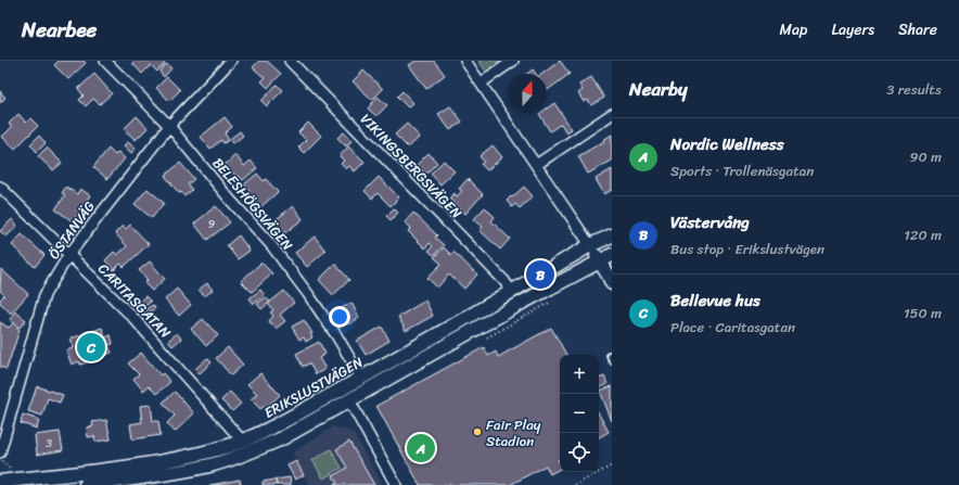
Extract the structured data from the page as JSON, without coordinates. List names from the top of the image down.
{
  "streets": {
    "street": [
      "VIKINGSBERGSVÄGEN",
      "BELESHÖGSVÄGEN",
      "ÖSTANVÄG",
      "CARITASGATAN",
      "ERIKSLUSTVÄGEN"
    ]
  },
  "crossings": [
    ["VIKINGSBERGSVÄGEN", "ERIKSLUSTVÄGEN"],
    ["BELESHÖGSVÄGEN", "ÖSTANVÄG"],
    ["BELESHÖGSVÄGEN", "ERIKSLUSTVÄGEN"],
    ["ÖSTANVÄG", "CARITASGATAN"],
    ["CARITASGATAN", "ERIKSLUSTVÄGEN"]
  ],
  "places": ["Fair Play Stadion"],
  "house_numbers": ["9", "3"],
  "north": "top",
  "page": {
    "header": "Nearbee",
    "nav": ["Map", "Layers", "Share"],
    "heading": ["Nearby", "3 results"],
    "list": [
      {
        "mark": "A",
        "name": "Nordic Wellness",
        "note": "Sports · Trollenäsgatan",
        "value": "90 m"
      },
      {
        "mark": "B",
        "name": "Västervång",
        "note": "Bus stop · Erikslustvägen",
        "value": "120 m"
      },
      {
        "mark": "C",
        "name": "Bellevue hus",
        "note": "Place · Caritasgatan",
        "value": "150 m"
      }
    ],
    "pins": ["B", "C", "A"],
    "map_buttons": ["+", "−"]
  }
}
